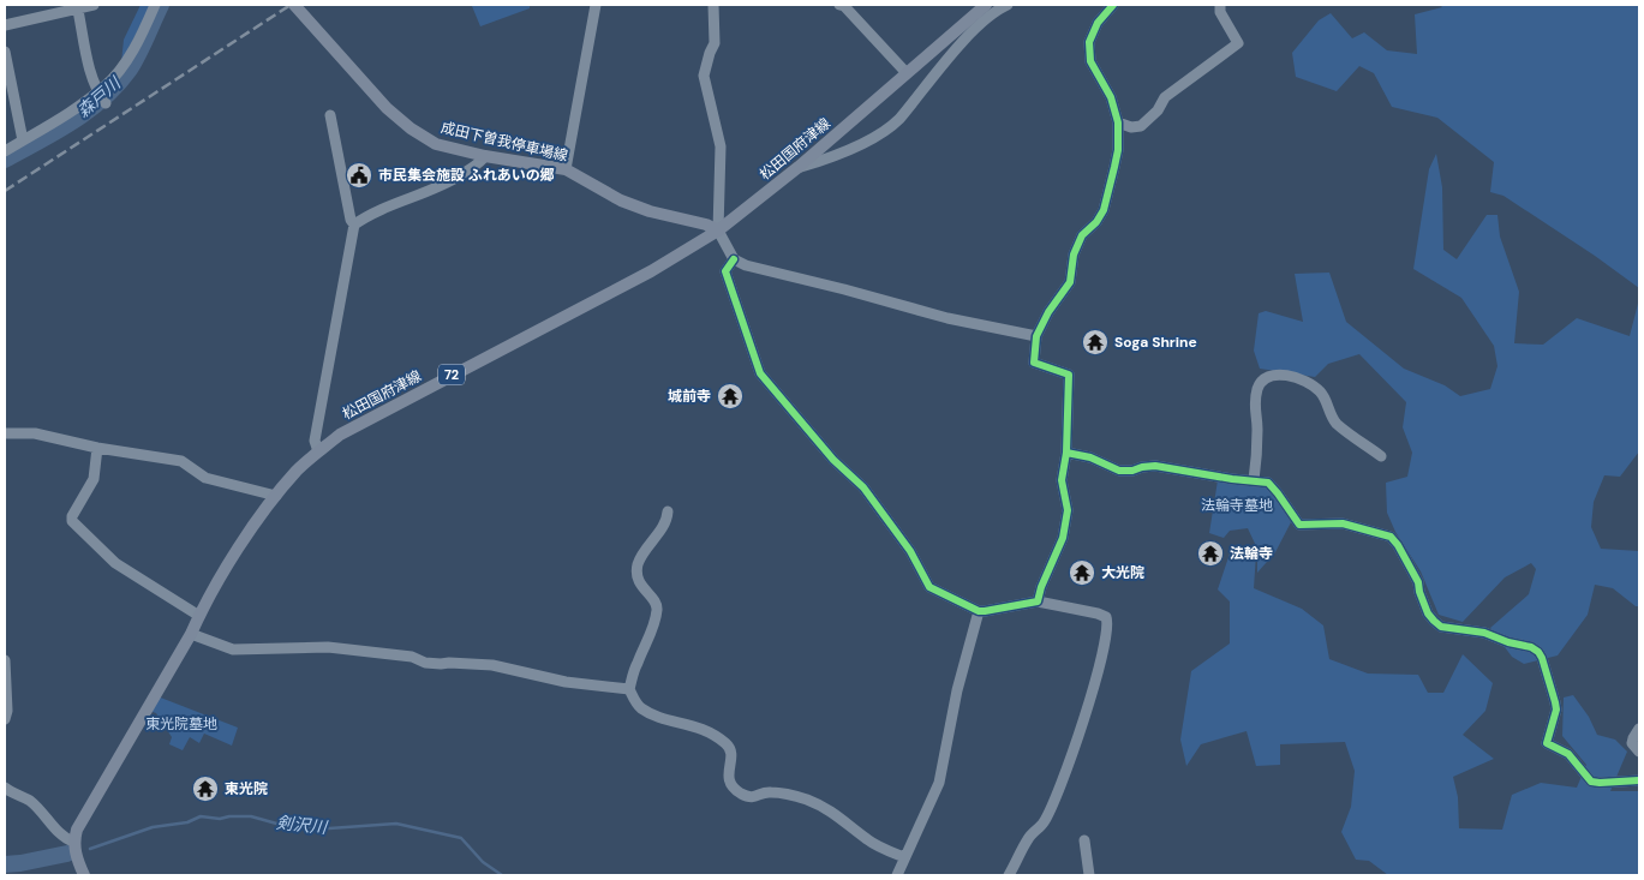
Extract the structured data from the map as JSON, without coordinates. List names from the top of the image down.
{
  "streets": {
    "main road": ["成田下曽我停車場線", "松田国府津線", "72"]
  },
  "crossings": [
    ["成田下曽我停車場線", "松田国府津線"]
  ],
  "water": ["森戸川", "剣沢川"],
  "parks": ["法輪寺墓地", "東光院墓地"],
  "places": {
    "public building": ["市民集会施設 ふれあいの郷"],
    "temple": [
      "Soga Shrine",
      "城前寺",
      "法輪寺",
      "大光院",
      "東光院"
    ]
  }
}
